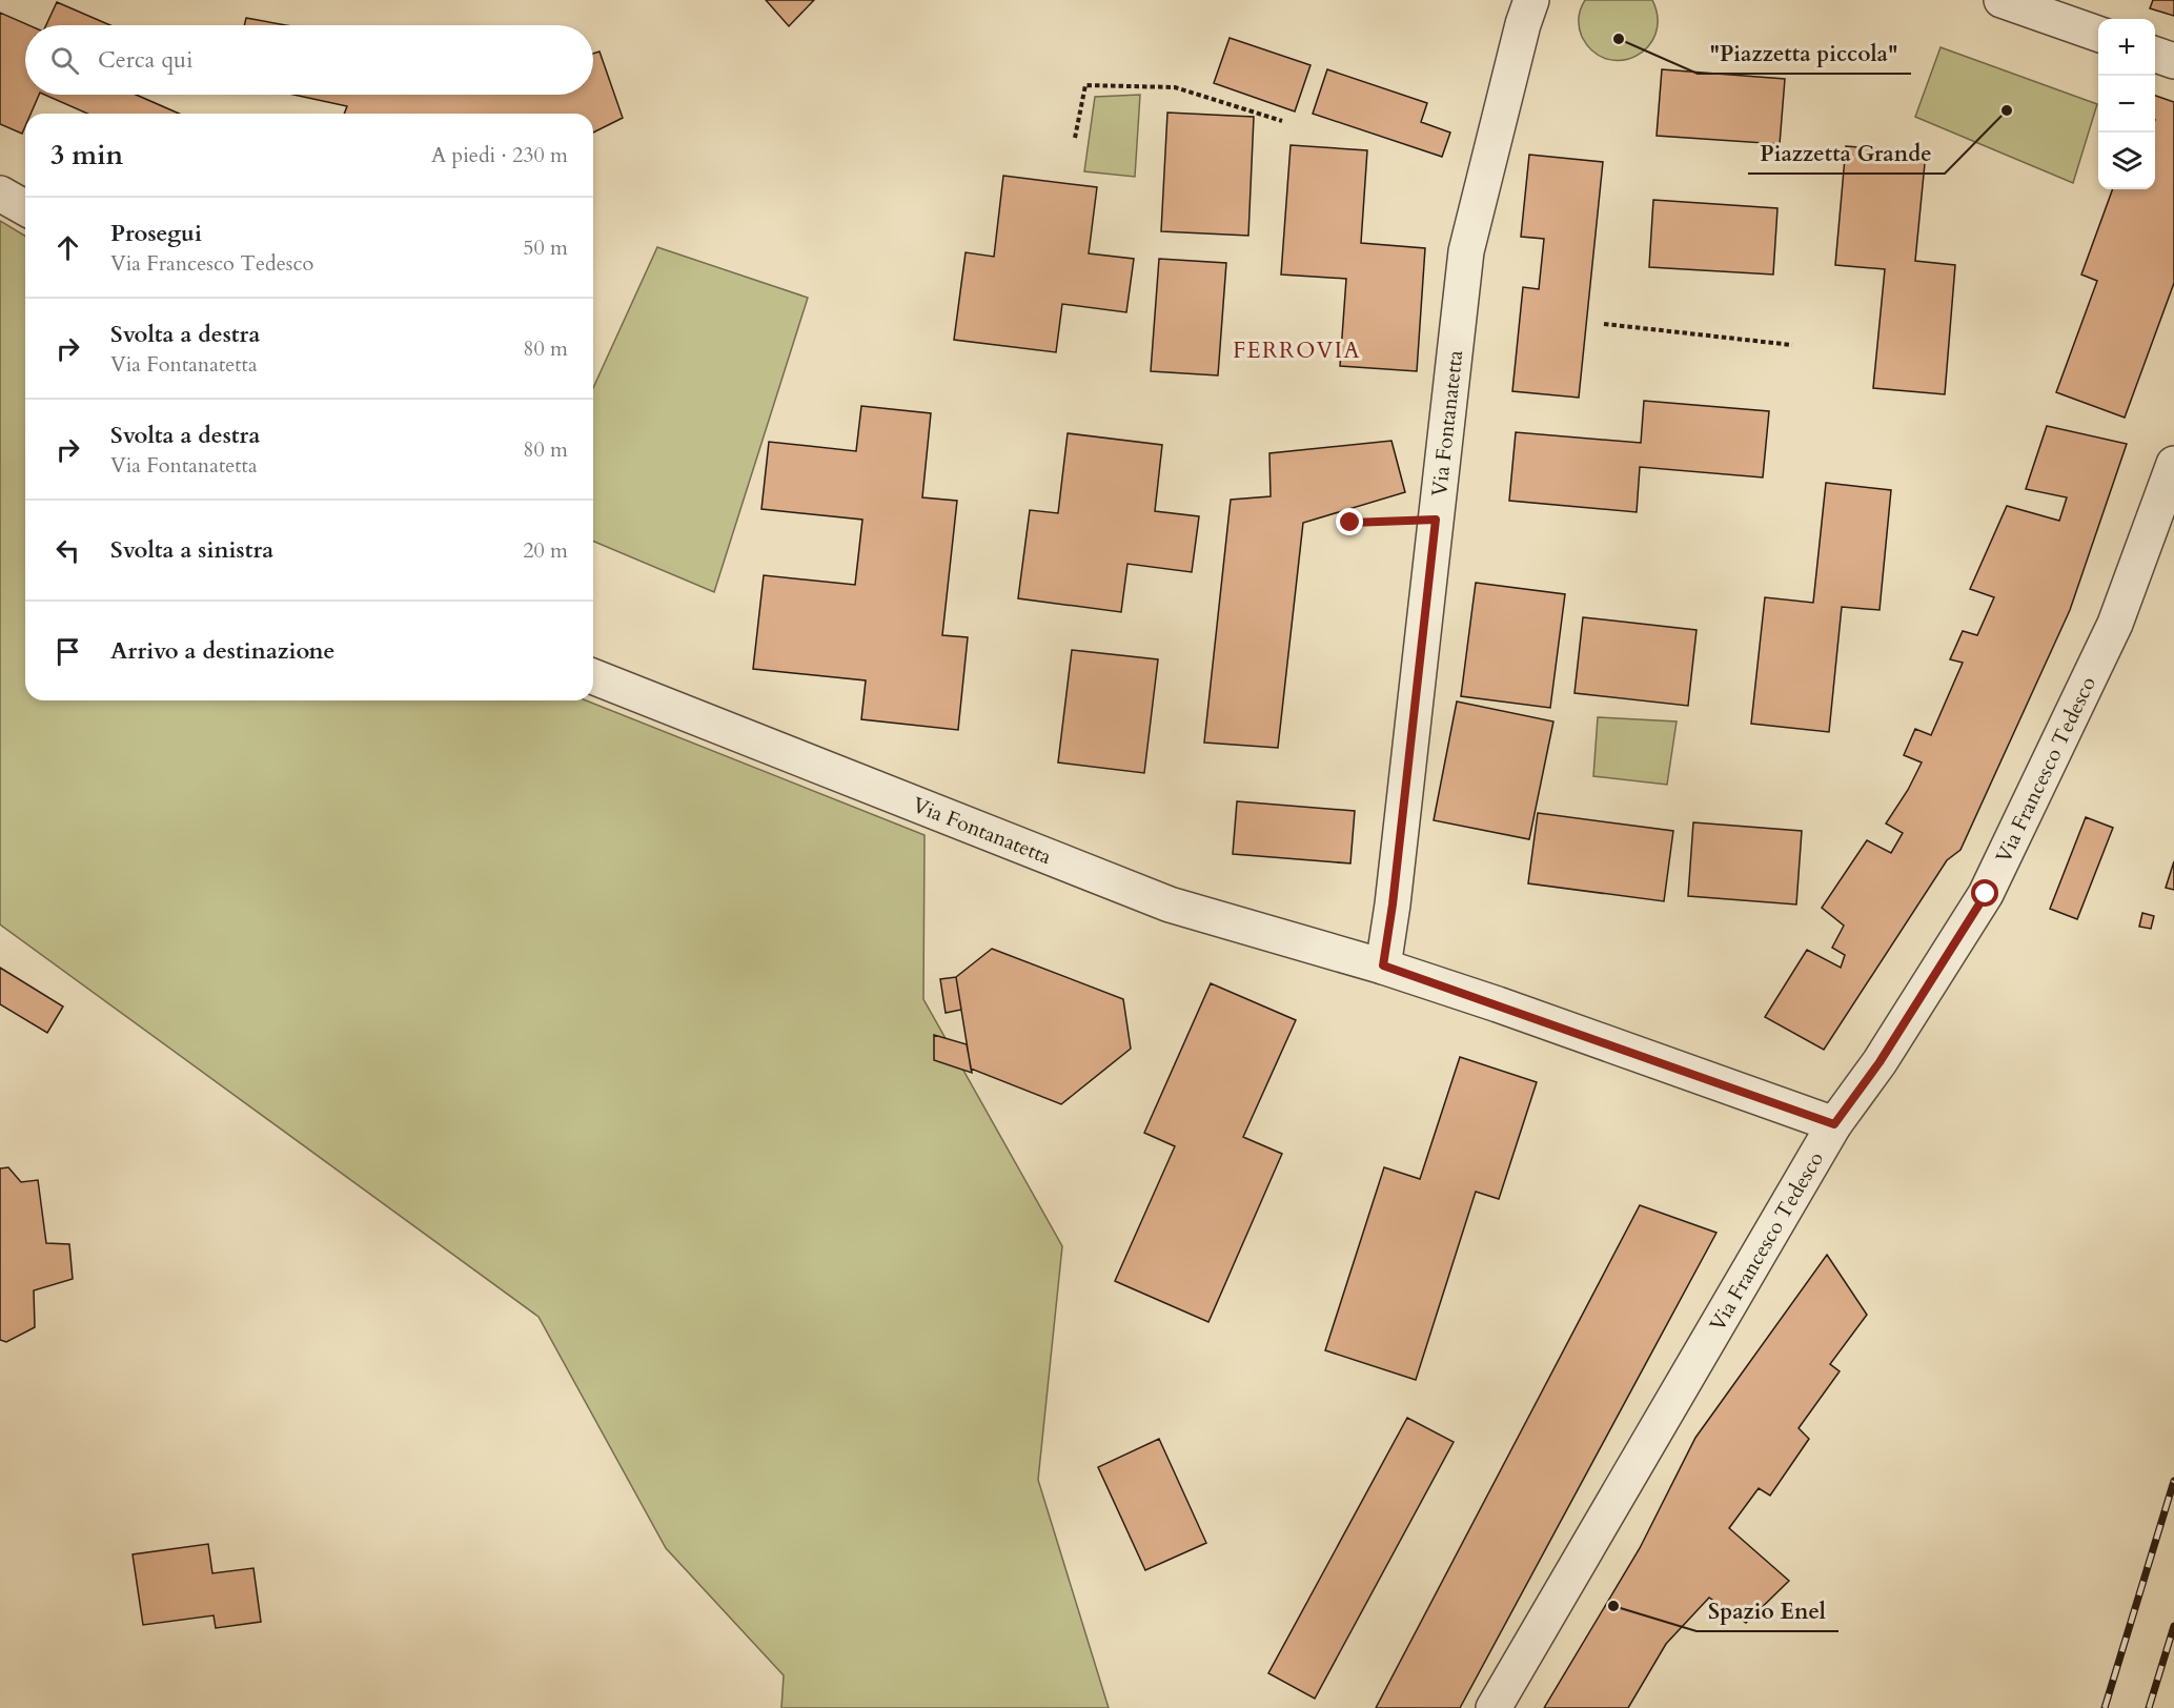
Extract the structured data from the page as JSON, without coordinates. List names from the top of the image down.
{
  "streets": {
    "street": ["Via Fontanatetta", "Via Francesco Tedesco"]
  },
  "crossings": [
    ["Via Fontanatetta", "Via Francesco Tedesco"]
  ],
  "districts": ["FERROVIA"],
  "places": ["\"Piazzetta piccola\"", "Piazzetta Grande", "Spazio Enel"],
  "page": {
    "map_buttons": ["+", "−"],
    "search": "Cerca qui",
    "heading": ["3 min", "A piedi · 230 m"],
    "list": [
      ["Prosegui", "Via Francesco Tedesco", "50 m"],
      ["Svolta a destra", "Via Fontanatetta", "80 m"],
      ["Svolta a destra", "Via Fontanatetta", "80 m"],
      ["Svolta a sinistra", "20 m"],
      "Arrivo a destinazione"
    ]
  }
}
